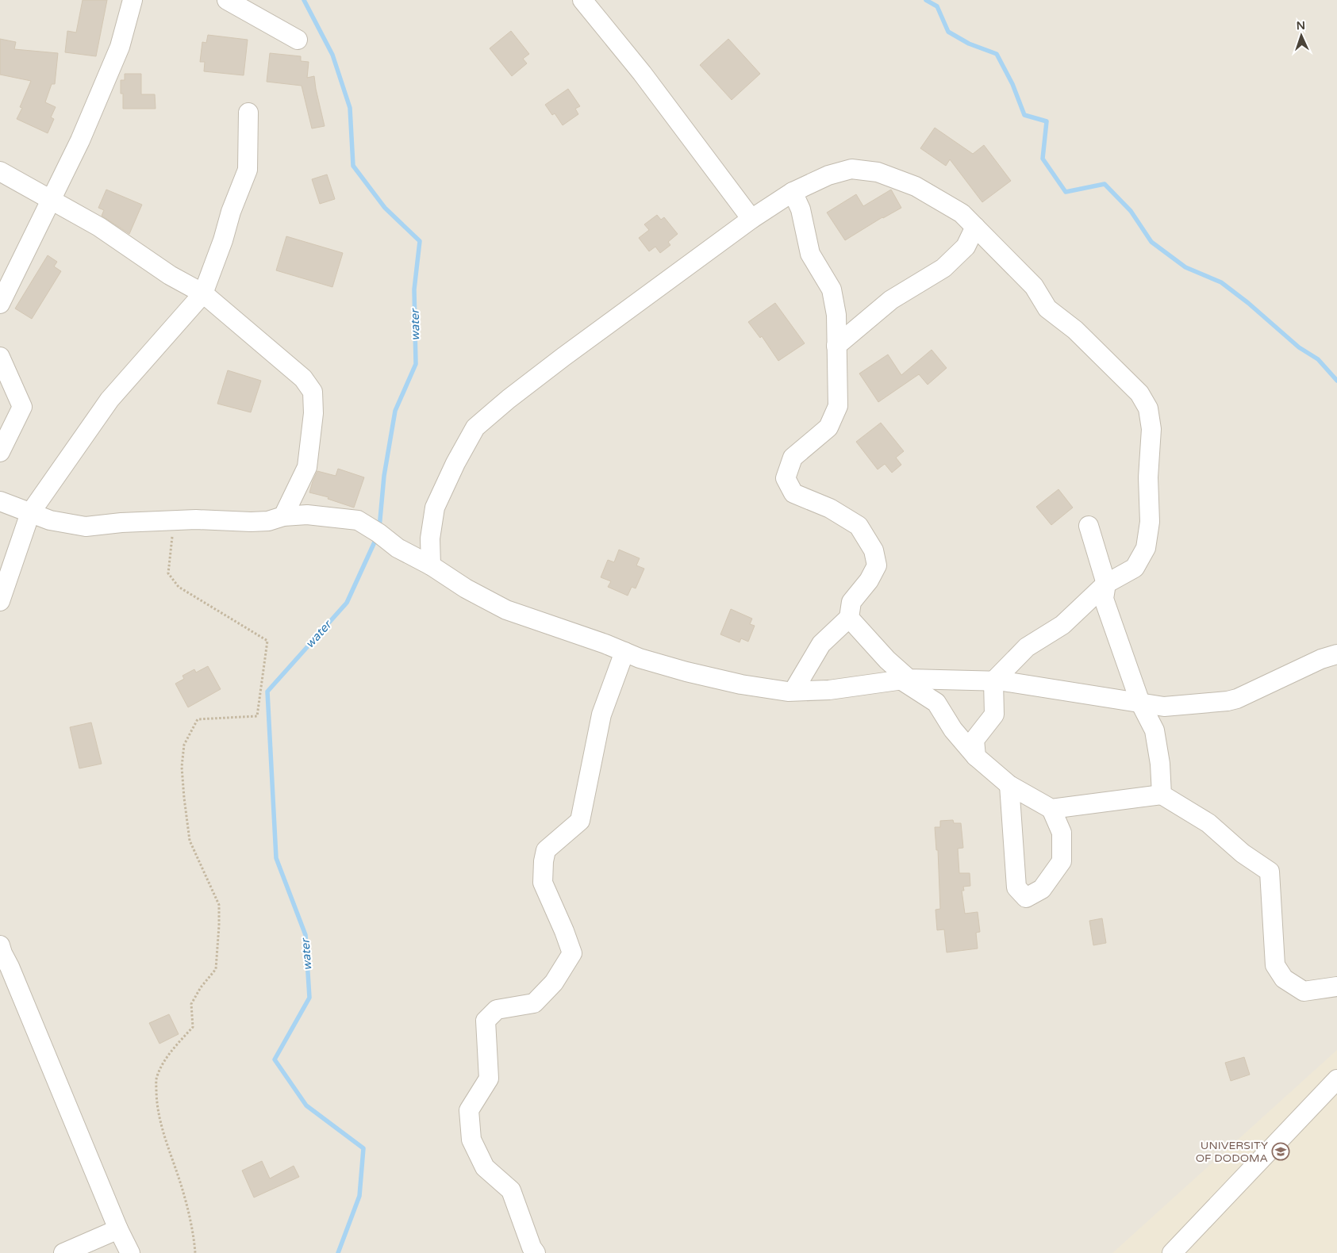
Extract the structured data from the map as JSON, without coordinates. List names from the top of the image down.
{
  "water": ["water"],
  "places": {
    "school or university": ["UNIVERSITY OF DODOMA"]
  },
  "north": "top"
}
